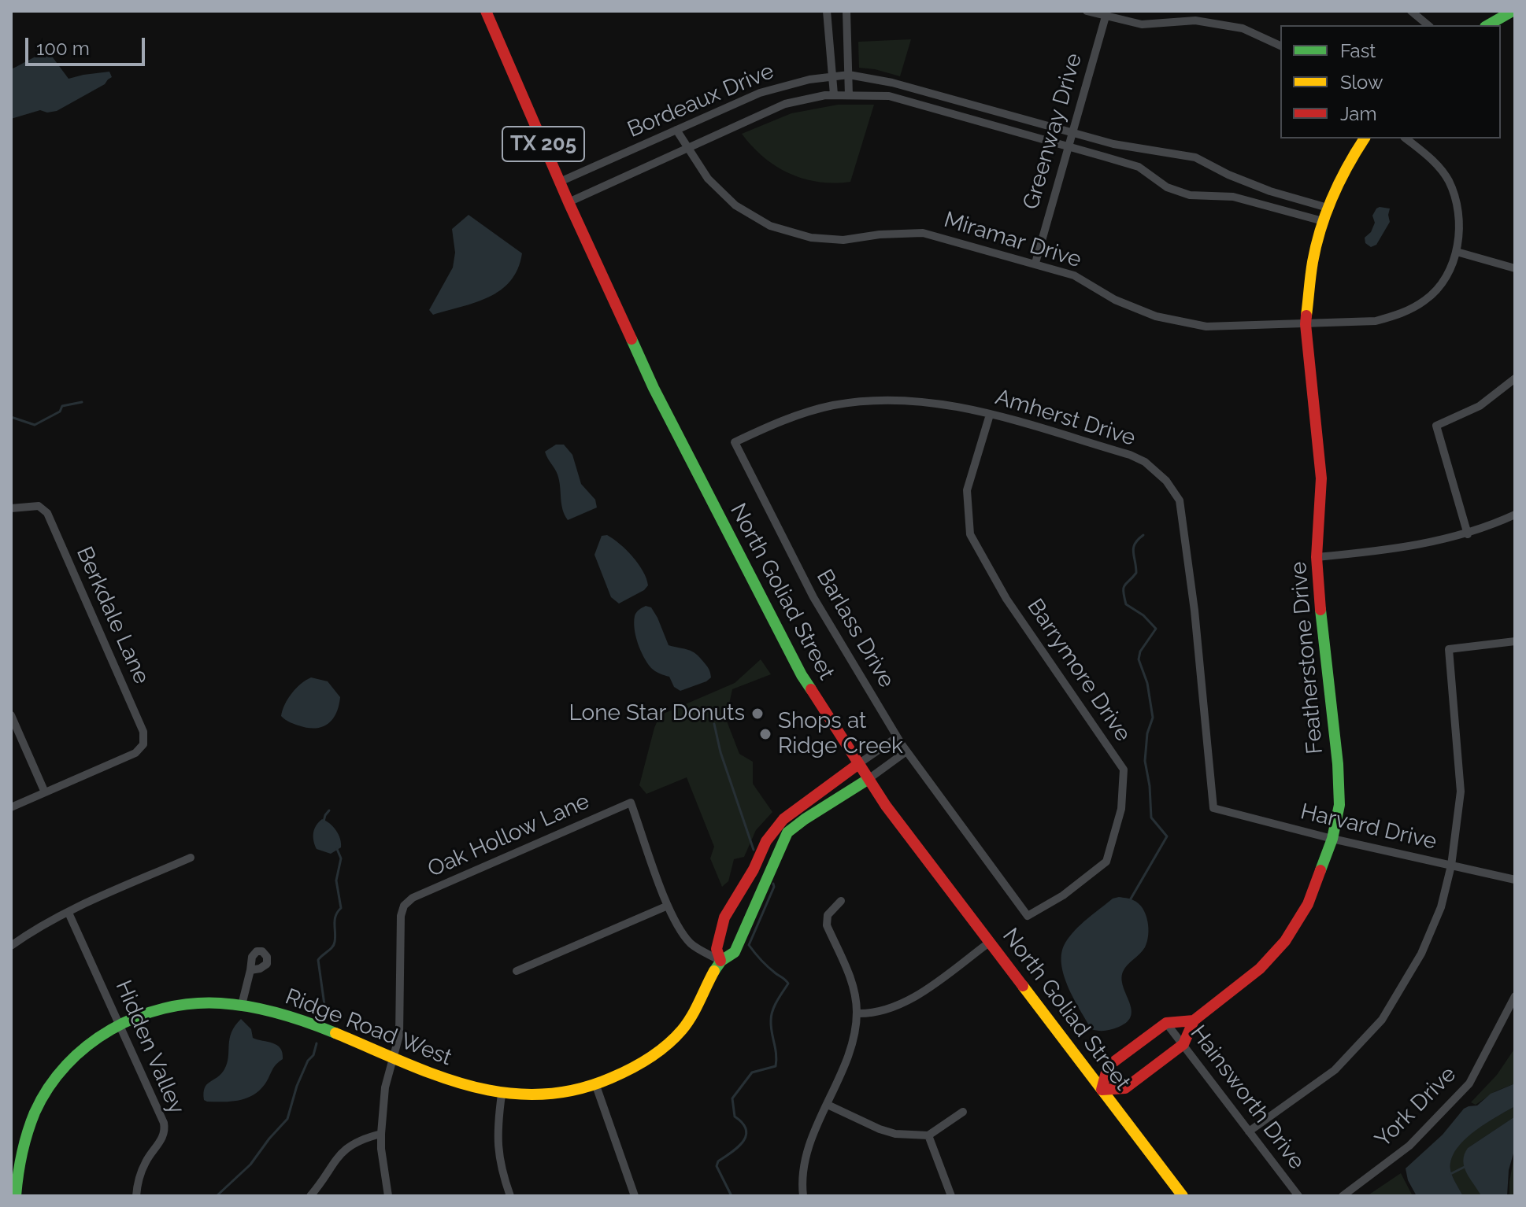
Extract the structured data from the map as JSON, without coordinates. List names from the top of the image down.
{
  "streets": {
    "street": [
      "Bordeaux Drive",
      "Greenway Drive",
      "TX 205",
      "Miramar Drive",
      "Amherst Drive",
      "North Goliad Street",
      "Berkdale Lane",
      "Barlass Drive",
      "Featherstone Drive",
      "Barrymore Drive",
      "Harvard Drive",
      "Oak Hollow Lane",
      "Ridge Road West",
      "Hidden Valley",
      "Hainsworth Drive",
      "York Drive"
    ]
  },
  "crossings": [
    ["Bordeaux Drive", "Greenway Drive"],
    ["Bordeaux Drive", "Miramar Drive"],
    ["Bordeaux Drive", "North Goliad Street"],
    ["Bordeaux Drive", "Featherstone Drive"],
    ["Greenway Drive", "Miramar Drive"],
    ["Miramar Drive", "Featherstone Drive"],
    ["Amherst Drive", "Barlass Drive"],
    ["Amherst Drive", "Barrymore Drive"],
    ["Amherst Drive", "Harvard Drive"],
    ["North Goliad Street", "Featherstone Drive"],
    ["North Goliad Street", "Ridge Road West"],
    ["Barlass Drive", "Barrymore Drive"],
    ["Barlass Drive", "Ridge Road West"],
    ["Featherstone Drive", "Harvard Drive"],
    ["Featherstone Drive", "Hainsworth Drive"],
    ["Oak Hollow Lane", "Ridge Road West"],
    ["Ridge Road West", "Hidden Valley"]
  ],
  "places": ["Lone Star Donuts", "Shops at Ridge Creek"],
  "legend": ["Fast", "Slow", "Jam"],
  "scale_bar": "100 m"
}
